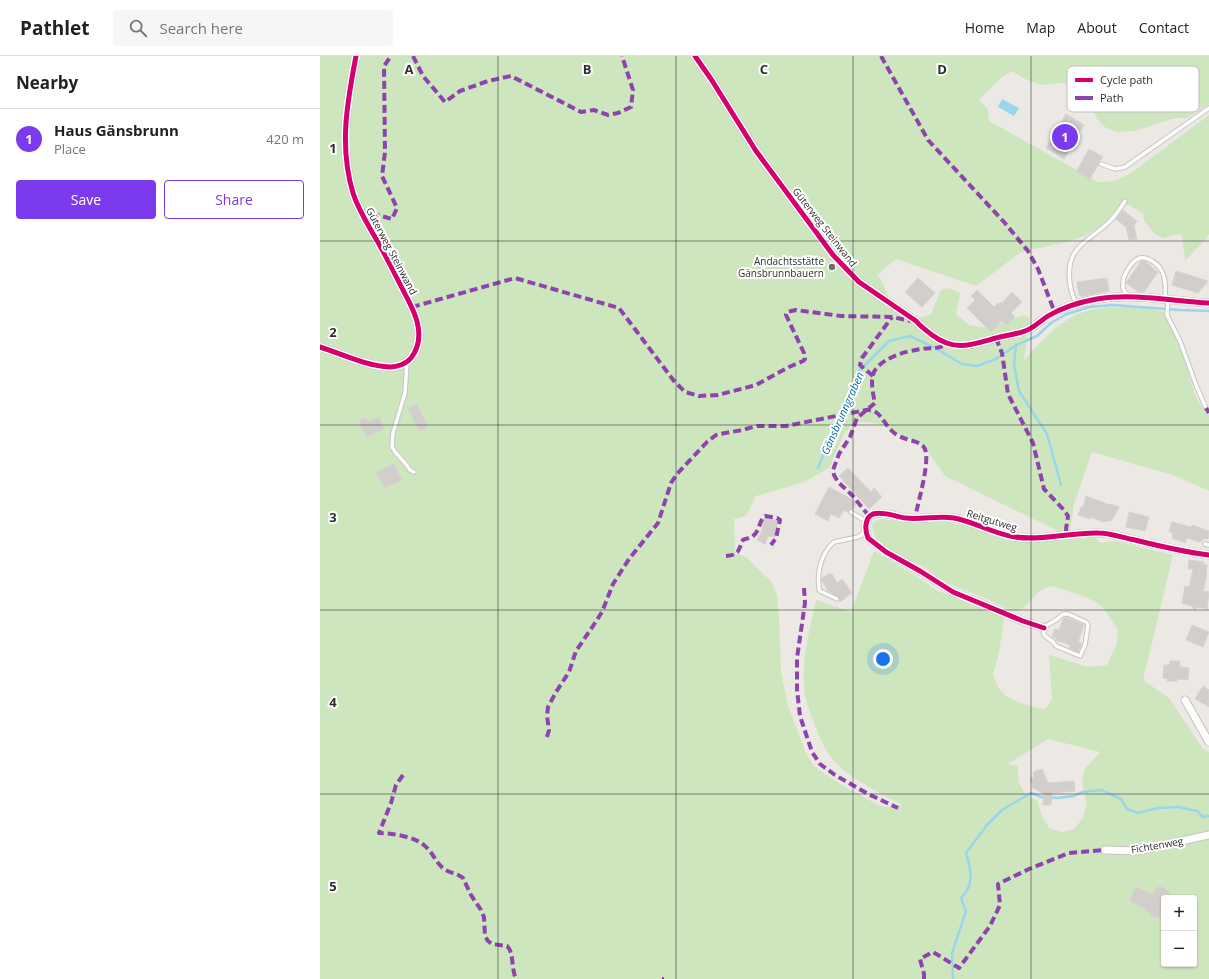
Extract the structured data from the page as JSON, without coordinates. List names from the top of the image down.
{
  "streets": {
    "street": ["Güterweg Steinwand", "Reitgutweg", "Fichtenweg"]
  },
  "water": ["Gänsbrunngraben"],
  "places": ["Andachtsstätte Gänsbrunnbauern"],
  "legend": ["Cycle path", "Path"],
  "page": {
    "header": "Pathlet",
    "search": "Search here",
    "nav": [
      "Home",
      "Map",
      "About",
      "Contact"
    ],
    "heading": "Nearby",
    "list": [
      {
        "mark": "1",
        "name": "Haus Gänsbrunn",
        "note": "Place",
        "value": "420 m"
      }
    ],
    "pins": "1",
    "buttons": ["Save", "Share"],
    "map_buttons": ["+", "−"]
  },
  "grid": {
    "columns": [
      "A",
      "B",
      "C",
      "D"
    ],
    "rows": [
      "1",
      "2",
      "3",
      "4",
      "5"
    ]
  }
}
